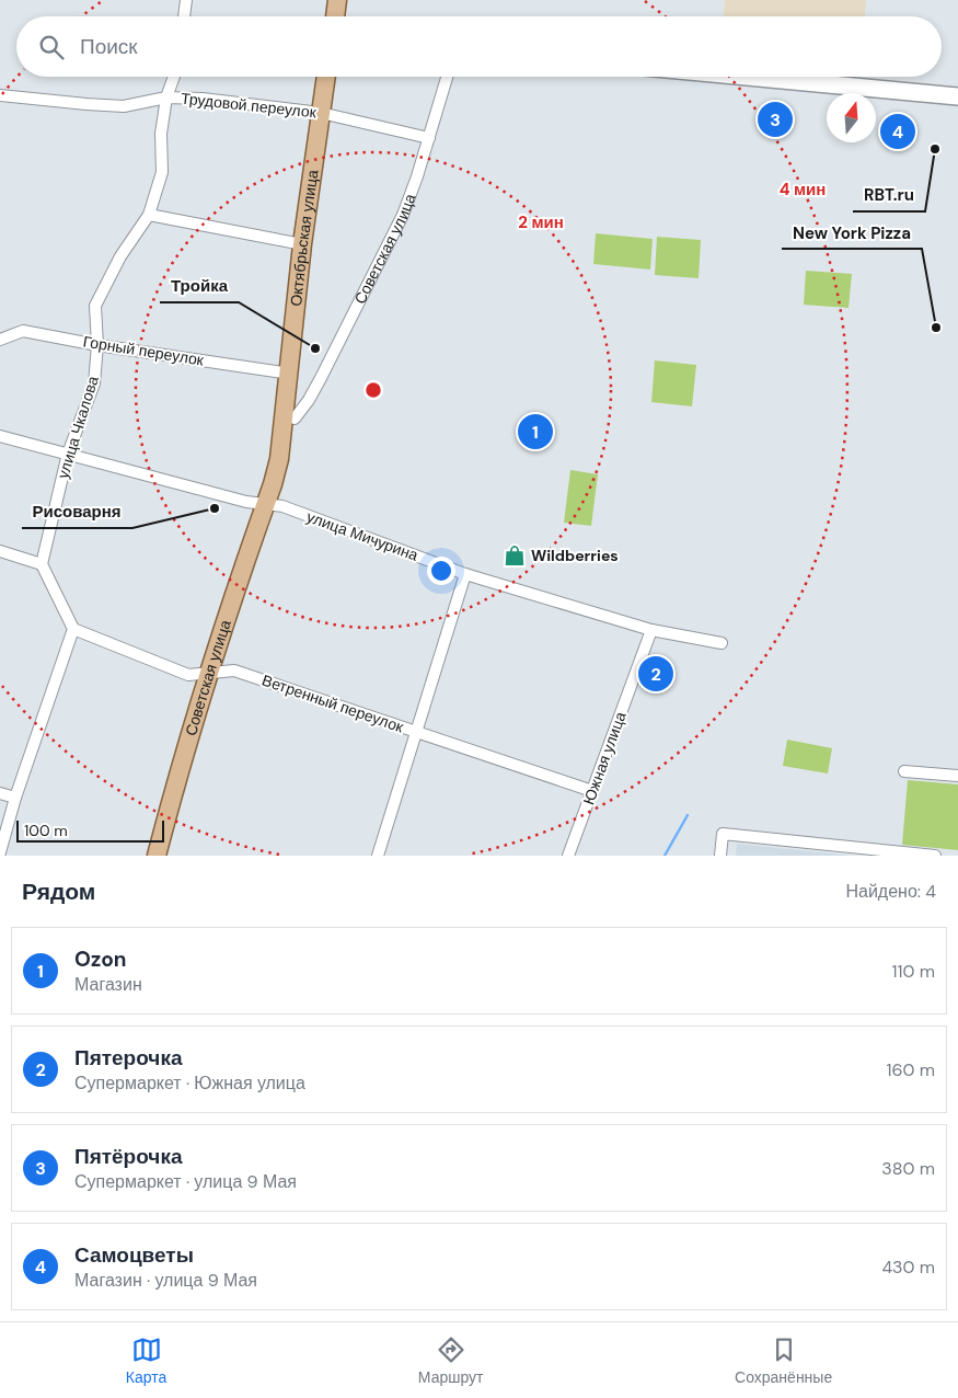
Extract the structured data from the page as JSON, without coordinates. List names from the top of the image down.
{
  "streets": {
    "main road": ["Октябрьская улица", "Советская улица"],
    "street": [
      "Трудовой переулок",
      "Горный переулок",
      "улица Чкалова",
      "улица Мичурина",
      "Ветренный переулок",
      "Южная улица"
    ]
  },
  "crossings": [
    ["Трудовой переулок", "Октябрьская улица"],
    ["Трудовой переулок", "Советская улица"],
    ["Трудовой переулок", "улица Чкалова"],
    ["Октябрьская улица", "Советская улица"],
    ["Октябрьская улица", "Горный переулок"],
    ["Октябрьская улица", "улица Мичурина"],
    ["Советская улица", "улица Мичурина"],
    ["Советская улица", "Ветренный переулок"],
    ["Горный переулок", "улица Чкалова"],
    ["улица Чкалова", "улица Мичурина"],
    ["улица Мичурина", "Южная улица"],
    ["Ветренный переулок", "Южная улица"]
  ],
  "places": {
    "other": [
      "RBT.ru",
      "New York Pizza",
      "Тройка",
      "Рисоварня"
    ],
    "shop": ["Wildberries"]
  },
  "scale_bar": "100 m",
  "north": "top",
  "page": {
    "search": "Поиск",
    "pins": [
      "3",
      "4",
      "1",
      "2"
    ],
    "scale": "100 m",
    "heading": ["Рядом", "Найдено: 4"],
    "list": [
      {
        "mark": "1",
        "name": "Ozon",
        "note": "Магазин",
        "value": "110 m"
      },
      {
        "mark": "2",
        "name": "Пятерочка",
        "note": "Супермаркет · Южная улица",
        "value": "160 m"
      },
      {
        "mark": "3",
        "name": "Пятёрочка",
        "note": "Супермаркет · улица 9 Мая",
        "value": "380 m"
      },
      {
        "mark": "4",
        "name": "Самоцветы",
        "note": "Магазин · улица 9 Мая",
        "value": "430 m"
      }
    ],
    "nav": ["Карта", "Маршрут", "Сохранённые"]
  },
  "rings": ["4 мин", "2 мин"]
}
